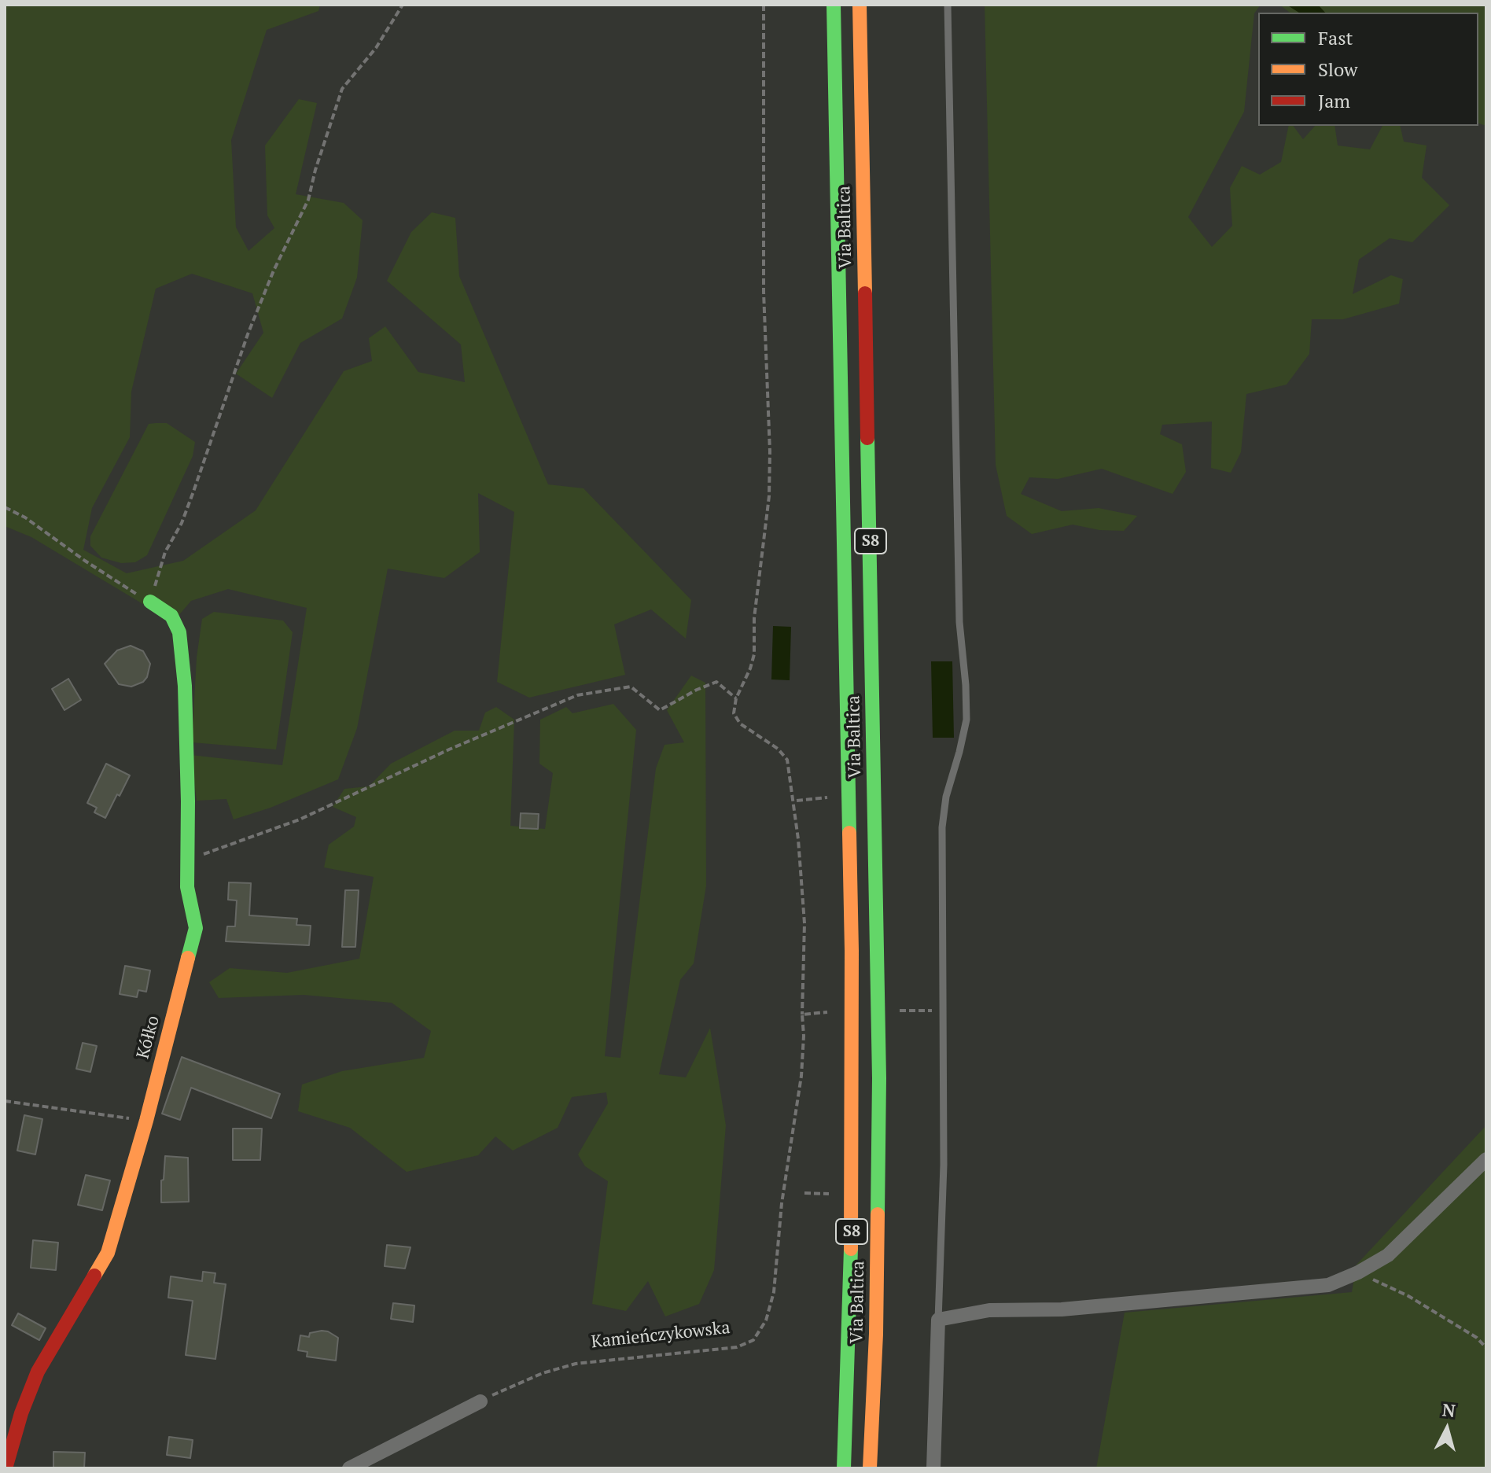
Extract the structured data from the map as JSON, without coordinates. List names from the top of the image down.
{
  "streets": {
    "main road": ["Via Baltica", "S8", "Kółko"],
    "path": ["Kamieńczykowska"]
  },
  "legend": ["Fast", "Slow", "Jam"],
  "north": "top"
}
